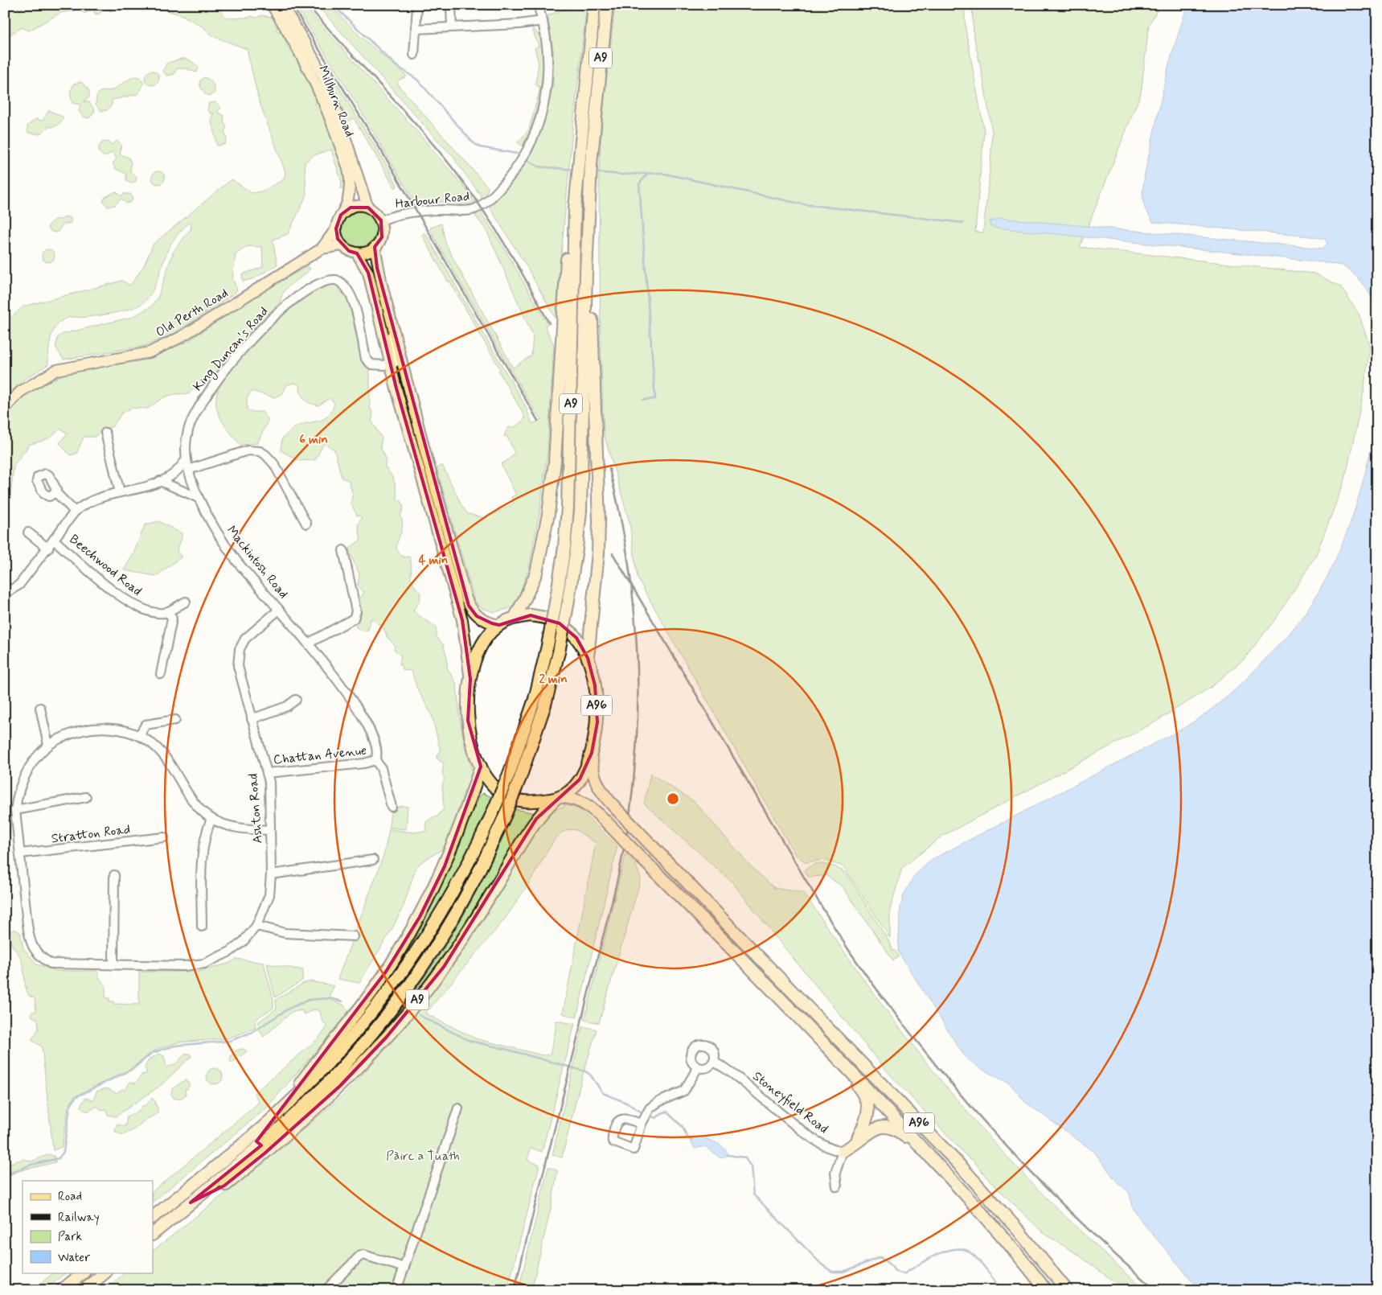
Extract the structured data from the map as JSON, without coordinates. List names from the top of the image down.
{
  "streets": {
    "highway": ["A9", "A96"],
    "main road": ["Millburn Road", "Old Perth Road"],
    "street": [
      "Harbour Road",
      "King Duncan's Road",
      "Mackintosh Road",
      "Beechwood Road",
      "Chattan Avenue",
      "Ashton Road",
      "Stratton Road",
      "Stoneyfield Road"
    ]
  },
  "crossings": [
    ["A9", "A96"],
    ["Millburn Road", "Harbour Road"],
    ["Millburn Road", "Old Perth Road"],
    ["Harbour Road", "Old Perth Road"],
    ["King Duncan's Road", "Mackintosh Road"],
    ["Mackintosh Road", "Chattan Avenue"],
    ["Mackintosh Road", "Ashton Road"],
    ["Chattan Avenue", "Ashton Road"],
    ["Ashton Road", "Stratton Road"]
  ],
  "parks": ["Pàirc a Tuath"],
  "legend": [
    "Road",
    "Railway",
    "Park",
    "Water"
  ],
  "rings": ["6 min", "4 min", "2 min"]
}
